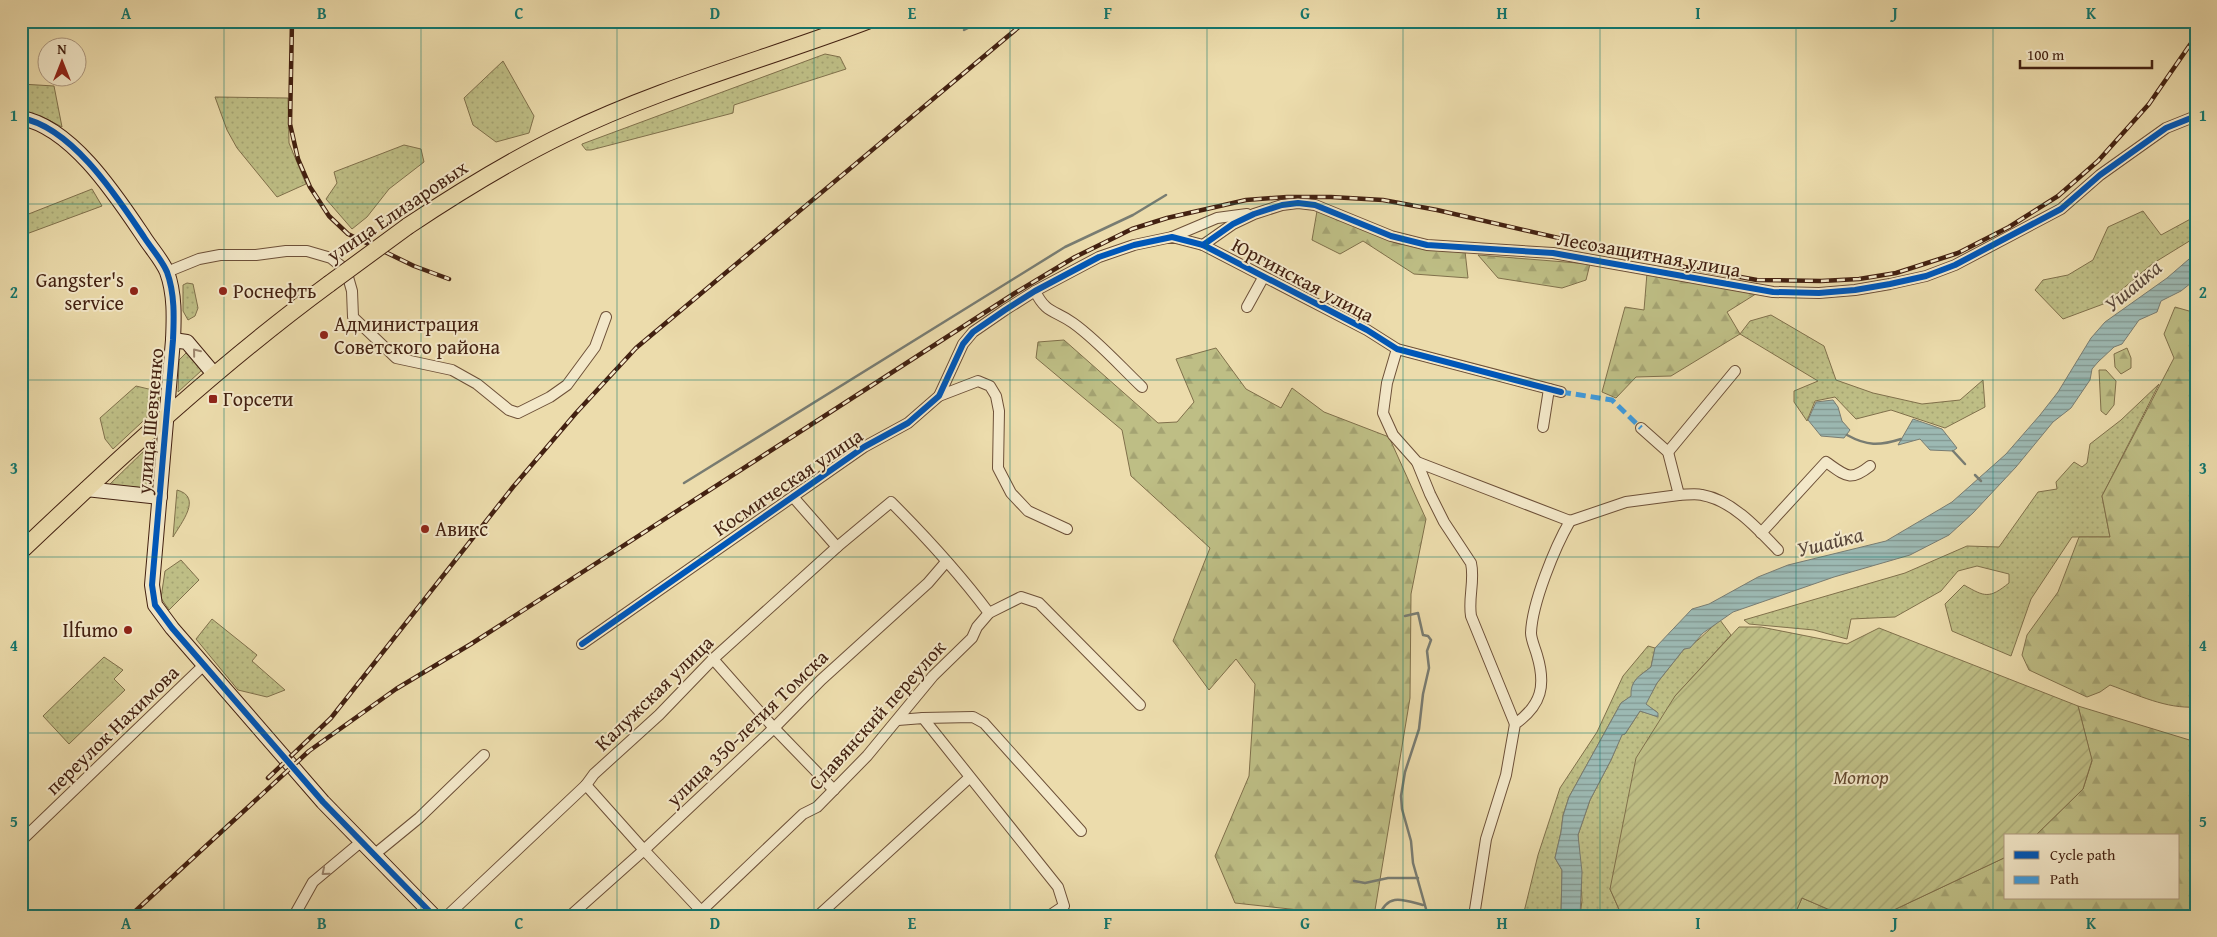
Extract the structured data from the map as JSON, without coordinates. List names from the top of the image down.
{
  "streets": {
    "main road": ["улица Елизаровых"],
    "street": [
      "Лесозащитная улица",
      "Юргинская улица",
      "улица Шевченко",
      "Космическая улица",
      "Калужская улица",
      "Славянский переулок",
      "улица 350-летия Томска",
      "переулок Нахимова"
    ]
  },
  "crossings": [
    ["улица Елизаровых", "улица Шевченко"],
    ["Лесозащитная улица", "Юргинская улица"],
    ["Юргинская улица", "Космическая улица"],
    ["улица Шевченко", "переулок Нахимова"],
    ["Калужская улица", "улица 350-летия Томска"]
  ],
  "water": ["Ушайка"],
  "parks": ["Мотор"],
  "places": {
    "other": [
      "Gangster's service",
      "Роснефть",
      "Администрация Советского района",
      "Авикс",
      "Ilfumo"
    ],
    "transit": ["Горсети"]
  },
  "legend": ["Cycle path", "Path"],
  "scale_bar": "100 m",
  "north": "top",
  "grid": {
    "columns": [
      "A",
      "B",
      "C",
      "D",
      "E",
      "F",
      "G",
      "H",
      "I",
      "J",
      "K"
    ],
    "rows": [
      "1",
      "2",
      "3",
      "4",
      "5"
    ]
  }
}
